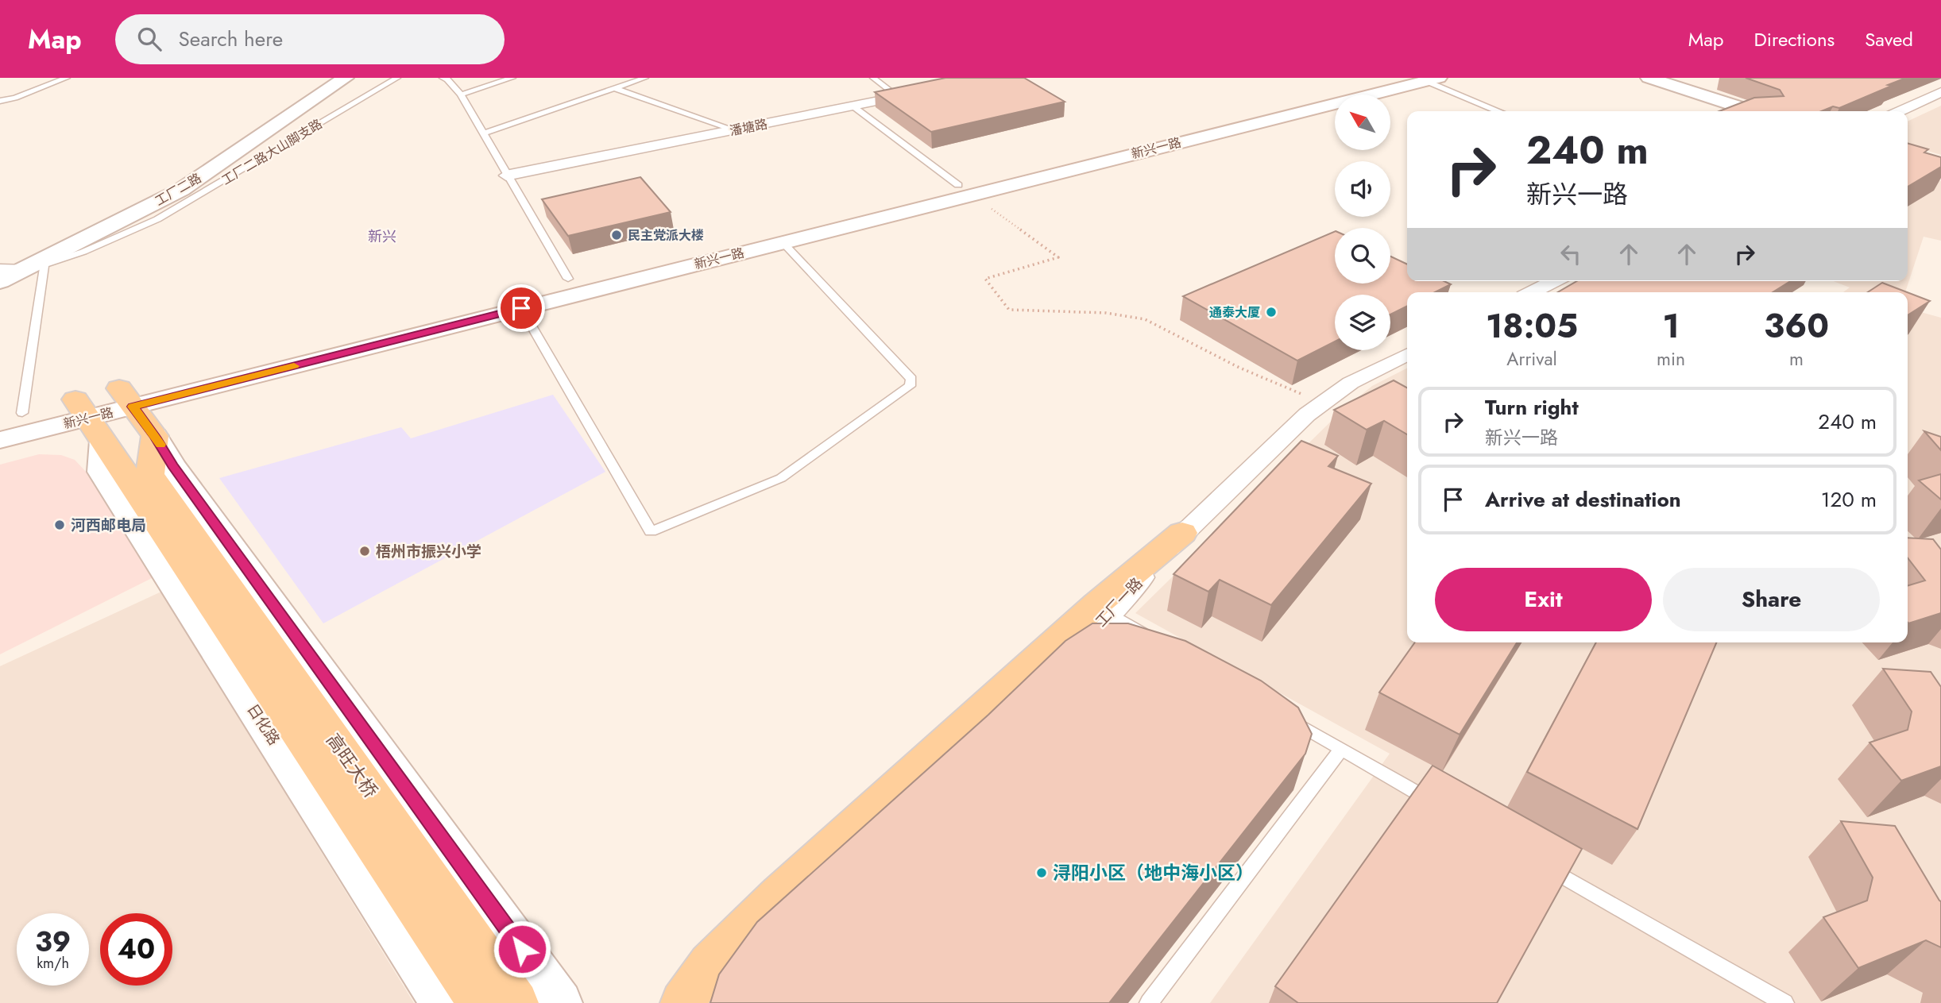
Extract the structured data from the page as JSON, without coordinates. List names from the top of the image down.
{
  "streets": {
    "main road": [
      "新兴一路",
      "工厂二路",
      "日化路",
      "高旺大桥"
    ],
    "street": ["潘塘路", "工厂一路"],
    "lane": ["工厂二路大山脚支路"]
  },
  "crossings": [
    ["新兴一路", "日化路"],
    ["工厂二路大山脚支路", "工厂二路"]
  ],
  "districts": ["新兴"],
  "places": [
    "民主党派大楼",
    "通泰大厦",
    "河西邮电局",
    "梧州市振兴小学",
    "浔阳小区（地中海小区）"
  ],
  "north": "top left",
  "page": {
    "header": "Map",
    "search": "Search here",
    "nav": ["Map", "Directions", "Saved"],
    "turn": ["240 m", "新兴一路"],
    "eta": [
      "18:05",
      "Arrival",
      "1",
      "min",
      "360",
      "m"
    ],
    "list": [
      {
        "name": "Turn right",
        "note": "新兴一路",
        "value": "240 m"
      },
      {
        "name": "Arrive at destination",
        "value": "120 m"
      }
    ],
    "buttons": ["Exit", "Share"],
    "speed": "39 km/h",
    "limit": "40"
  }
}
